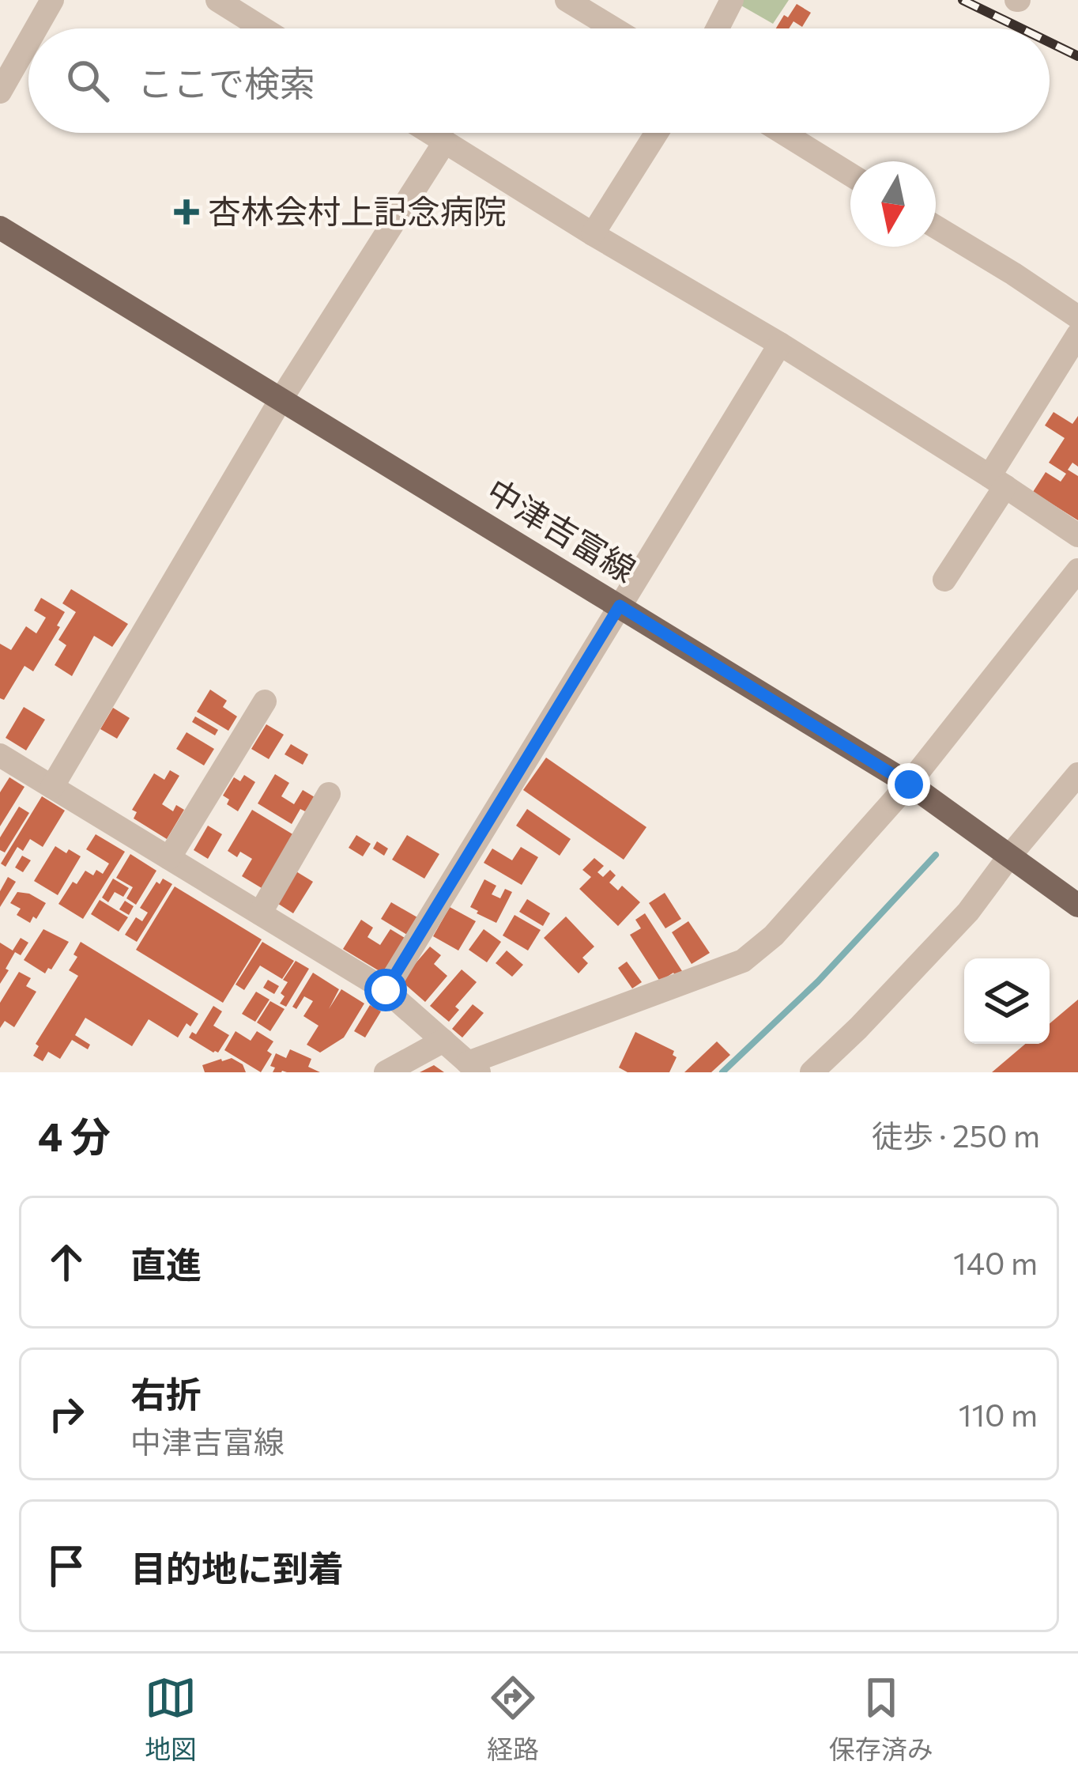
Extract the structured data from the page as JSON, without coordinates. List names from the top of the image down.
{
  "streets": {
    "main road": ["中津吉富線"]
  },
  "places": {
    "health": ["杏林会村上記念病院"]
  },
  "north": "bottom",
  "page": {
    "search": "ここで検索",
    "heading": ["4 分", "徒歩 · 250 m"],
    "list": [
      ["直進", "140 m"],
      ["右折", "中津吉富線", "110 m"],
      "目的地に到着"
    ],
    "nav": ["地図", "経路", "保存済み"]
  }
}
